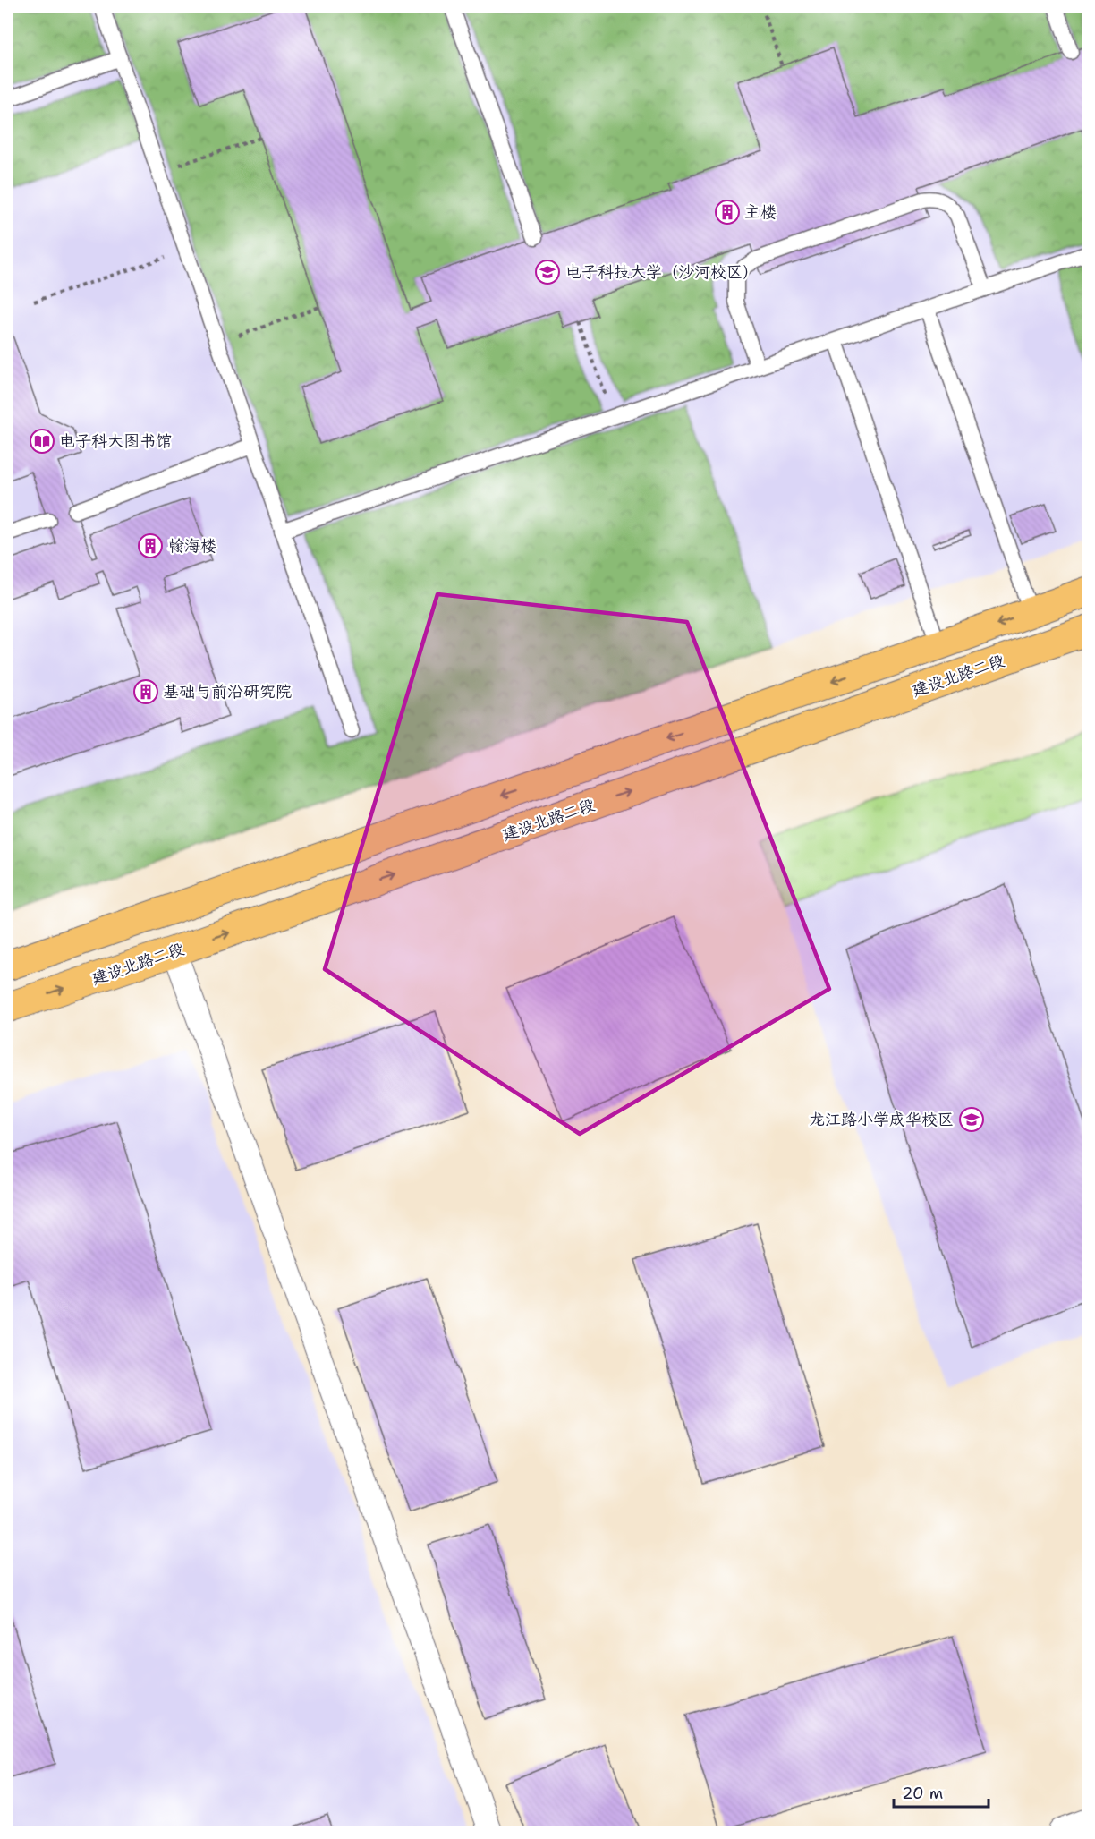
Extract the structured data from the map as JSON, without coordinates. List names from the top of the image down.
{
  "streets": {
    "main road": ["建设北路二段"]
  },
  "places": {
    "building": ["主楼", "翰海楼", "基础与前沿研究院"],
    "school or university": ["电子科技大学（沙河校区）", "龙江路小学成华校区"],
    "library": ["电子科大图书馆"]
  },
  "scale_bar": "20 m"
}
